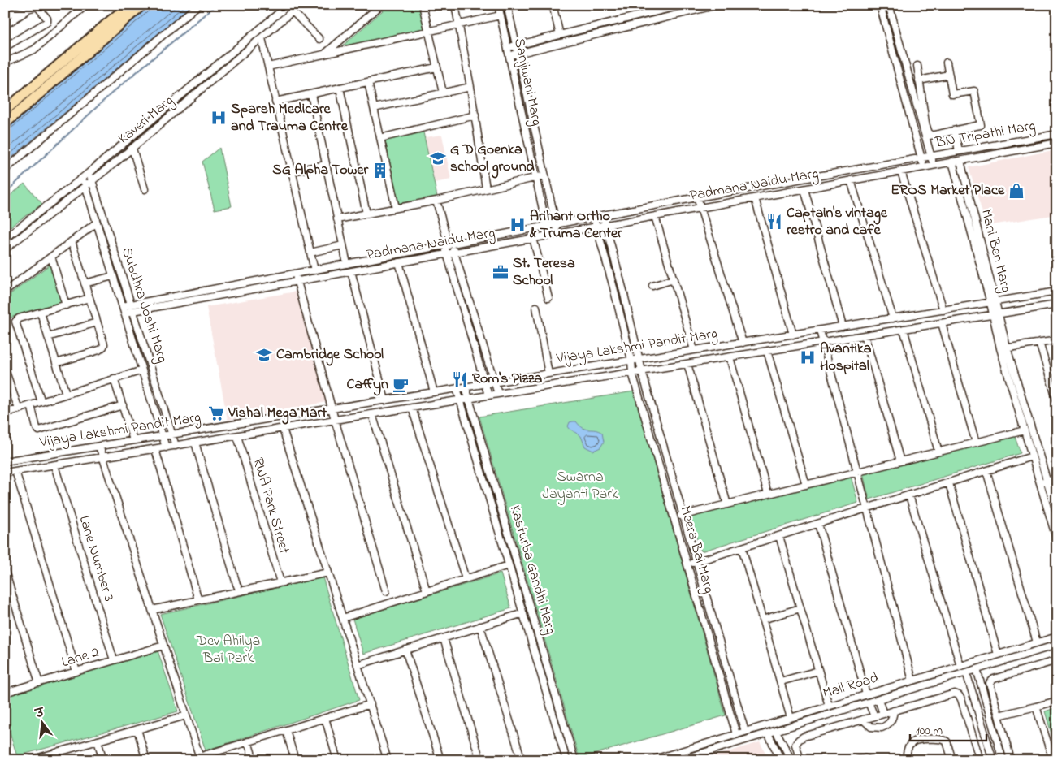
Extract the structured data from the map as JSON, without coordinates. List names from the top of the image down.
{
  "streets": {
    "street": [
      "Sanjiwani Marg",
      "Kaveri Marg",
      "BN Tripathi Marg",
      "Padmana Naidu Marg",
      "Mani Ben Marg",
      "Subdhra Joshi Marg",
      "Vijaya Lakshmi Pandit Marg",
      "RWA Park Street",
      "Meera Bai Marg",
      "Lane Number 3",
      "Kasturba Gandhi Marg",
      "Lane 2",
      "Mall Road"
    ]
  },
  "crossings": [
    ["Sanjiwani Marg", "Padmana Naidu Marg"],
    ["Kaveri Marg", "Subdhra Joshi Marg"],
    ["BN Tripathi Marg", "Padmana Naidu Marg"],
    ["BN Tripathi Marg", "Mani Ben Marg"],
    ["Padmana Naidu Marg", "Subdhra Joshi Marg"],
    ["Padmana Naidu Marg", "Meera Bai Marg"],
    ["Mani Ben Marg", "Vijaya Lakshmi Pandit Marg"],
    ["Subdhra Joshi Marg", "Vijaya Lakshmi Pandit Marg"],
    ["Vijaya Lakshmi Pandit Marg", "RWA Park Street"],
    ["Vijaya Lakshmi Pandit Marg", "Meera Bai Marg"],
    ["Vijaya Lakshmi Pandit Marg", "Lane Number 3"],
    ["Vijaya Lakshmi Pandit Marg", "Kasturba Gandhi Marg"],
    ["Meera Bai Marg", "Mall Road"],
    ["Lane Number 3", "Lane 2"]
  ],
  "parks": ["Swarna Jayanti Park", "Dev Ahilya Bai Park"],
  "places": {
    "hospital": ["Sparsh Medicare and Trauma Centre", "Arihant Ortho & Truma Center", "Avantika Hospital"],
    "school or university": ["G D Goenka school ground", "Cambridge School"],
    "building": ["SG Alpha Tower"],
    "shop": ["EROS Market Place"],
    "restaurant": ["Captain's vintage restro and cafe", "Rom's Pizza"],
    "office": ["St. Teresa School"],
    "cafe": ["Caffyn"],
    "supermarket": ["Vishal Mega Mart"]
  },
  "scale_bar": "100 m",
  "north": "top"
}
